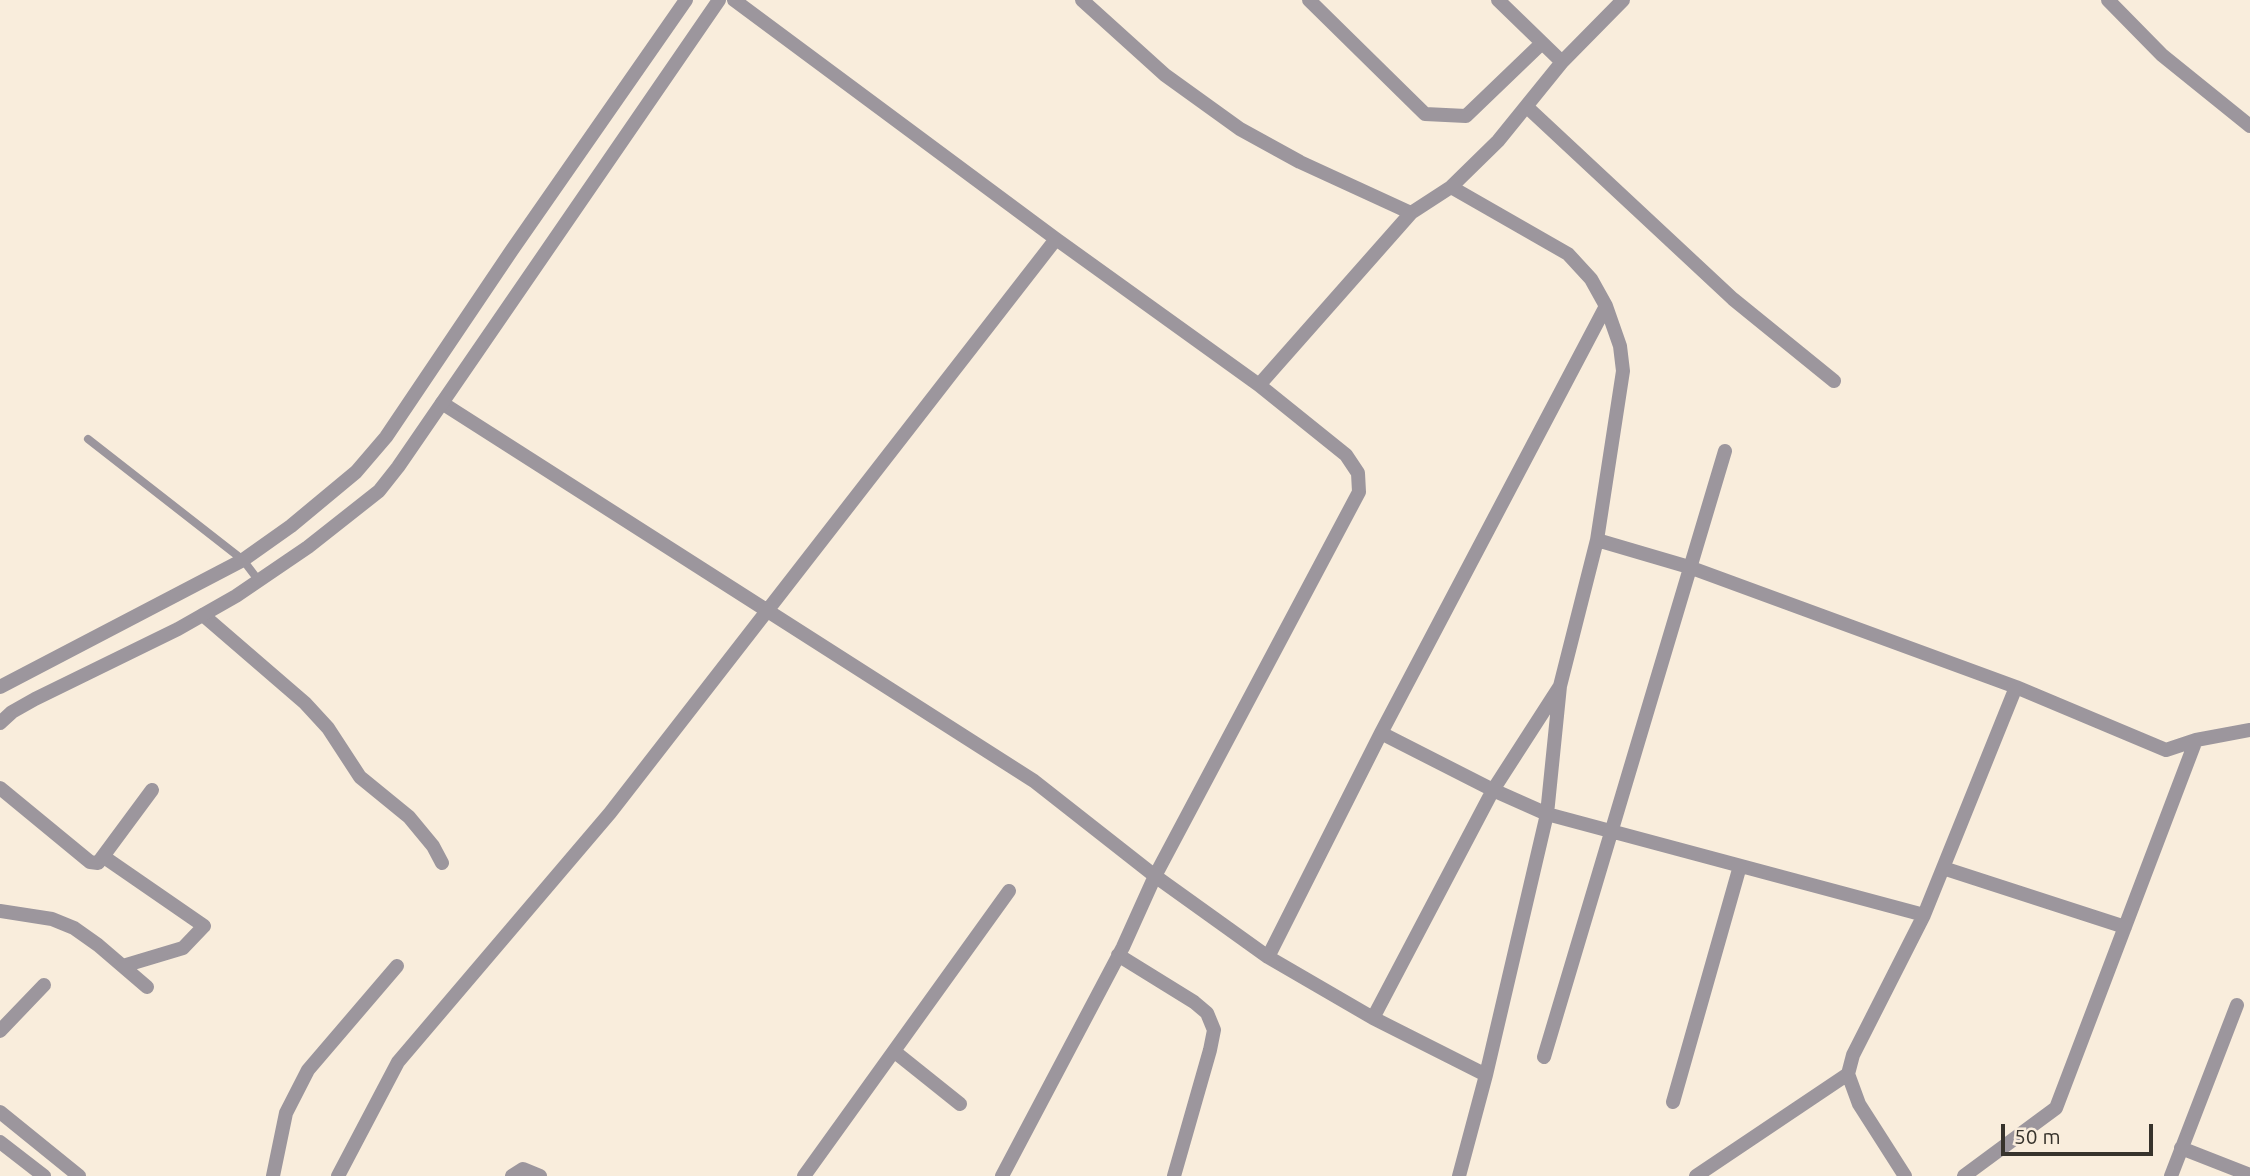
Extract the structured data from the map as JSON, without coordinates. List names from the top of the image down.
{
  "scale_bar": "50 m"
}
